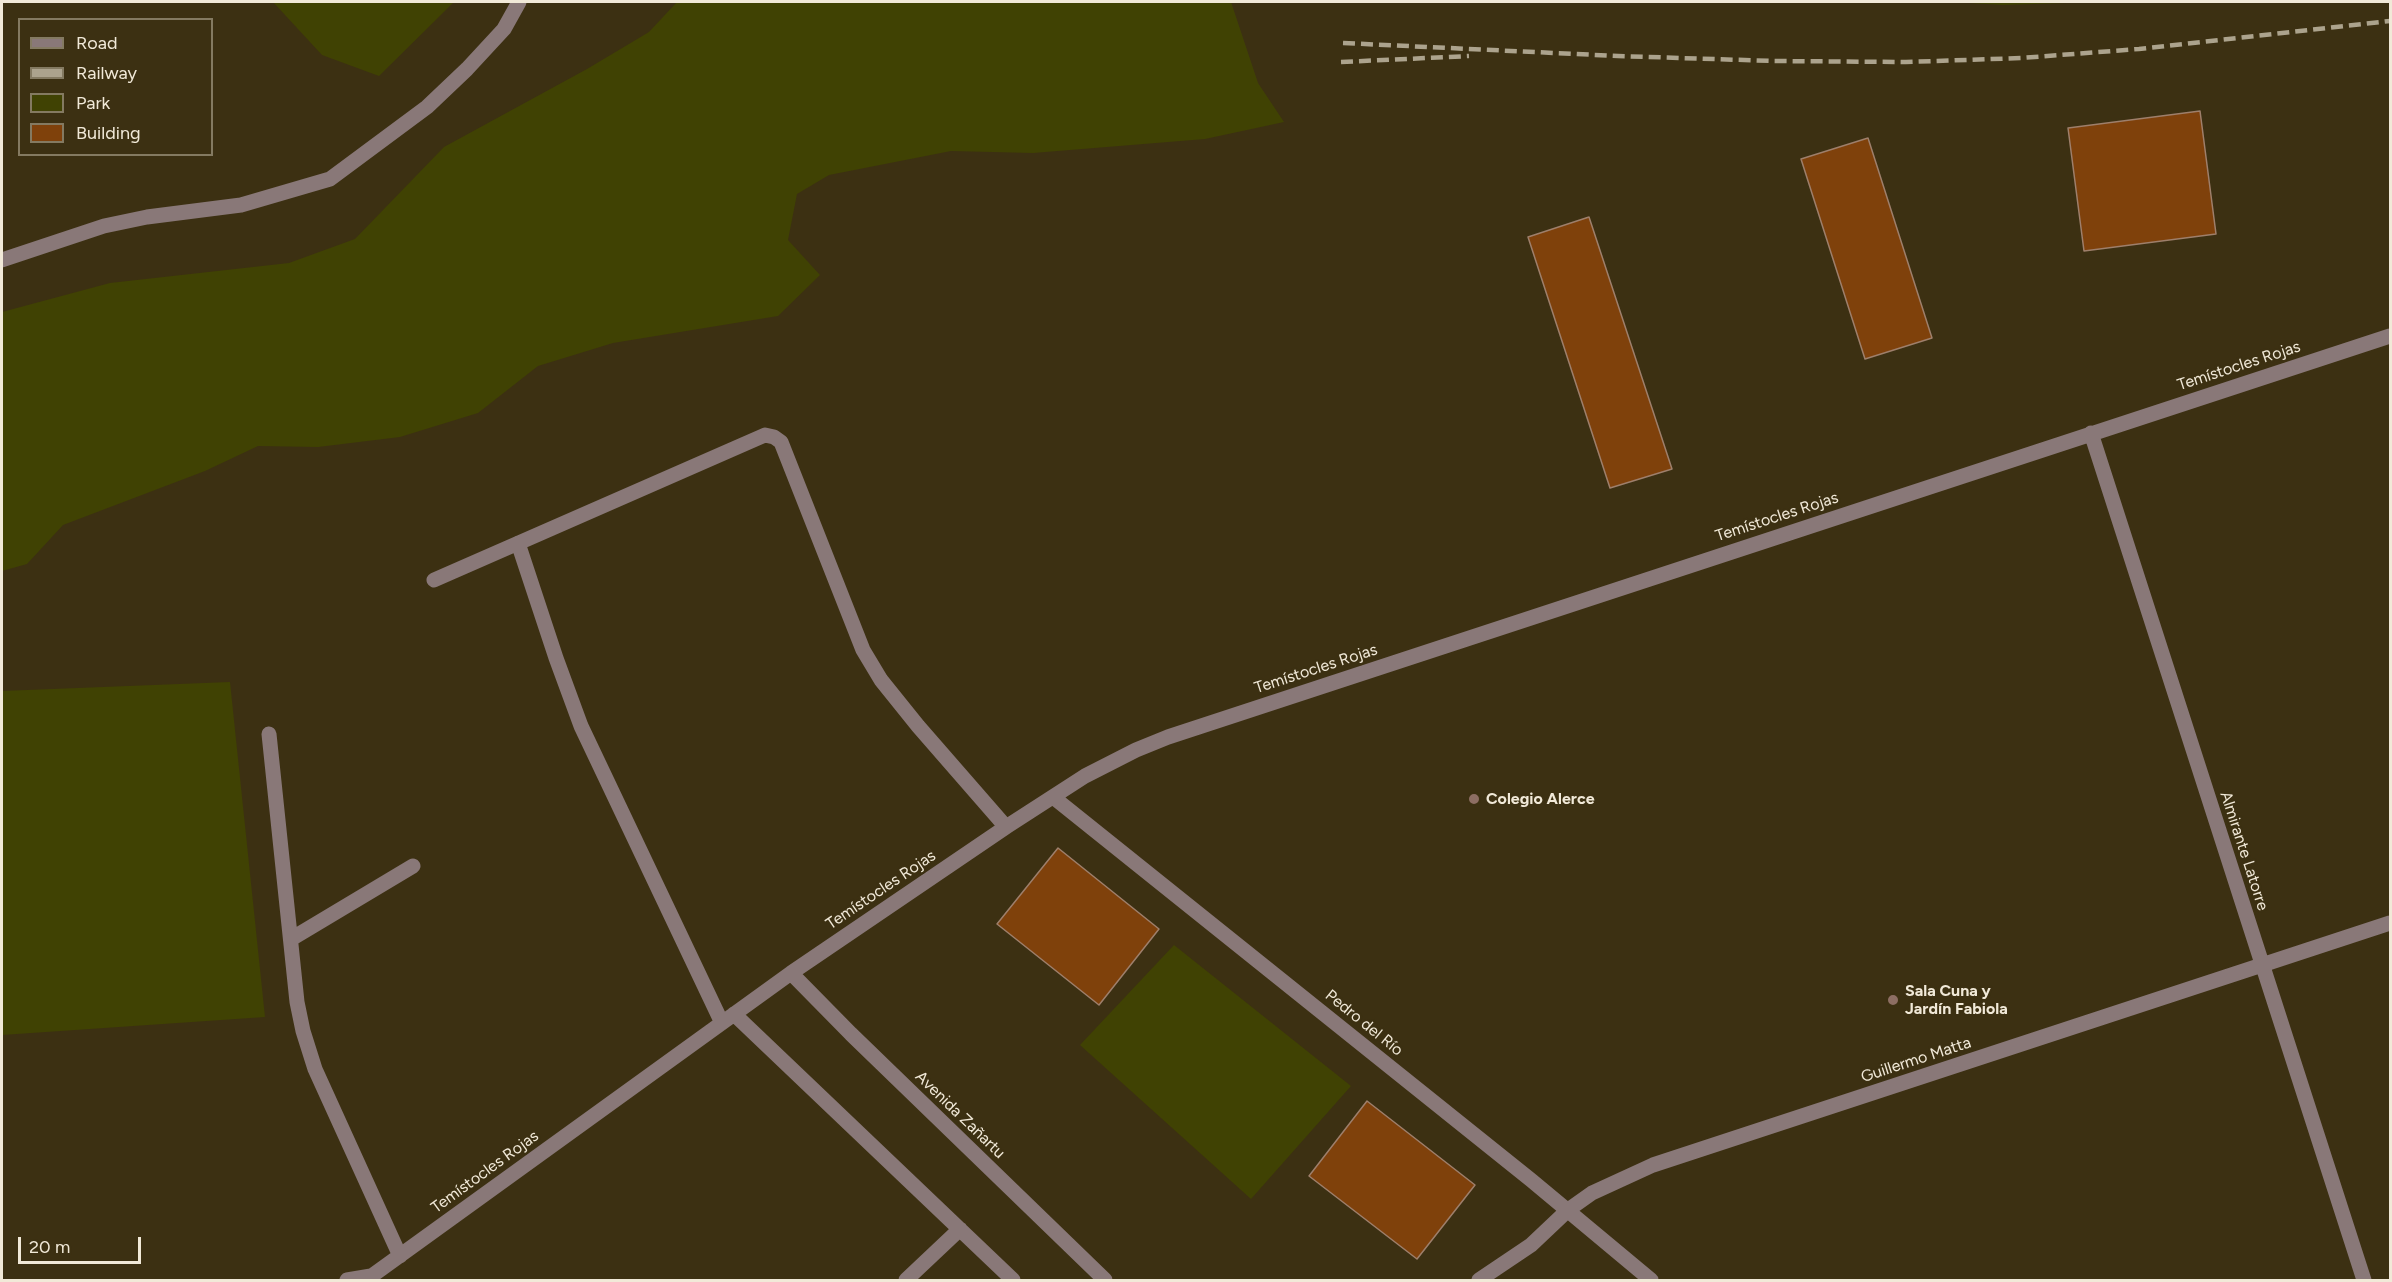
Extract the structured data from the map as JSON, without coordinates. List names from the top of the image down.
{
  "streets": {
    "street": [
      "Temístocles Rojas",
      "Almirante Latorre",
      "Pedro del Río",
      "Guillermo Matta",
      "Avenida Zañartu"
    ]
  },
  "crossings": [
    ["Temístocles Rojas", "Almirante Latorre"],
    ["Temístocles Rojas", "Pedro del Río"],
    ["Temístocles Rojas", "Avenida Zañartu"],
    ["Almirante Latorre", "Guillermo Matta"],
    ["Pedro del Río", "Guillermo Matta"]
  ],
  "places": ["Colegio Alerce", "Sala Cuna y Jardín Fabiola"],
  "legend": [
    "Road",
    "Railway",
    "Park",
    "Building"
  ],
  "scale_bar": "20 m"
}
